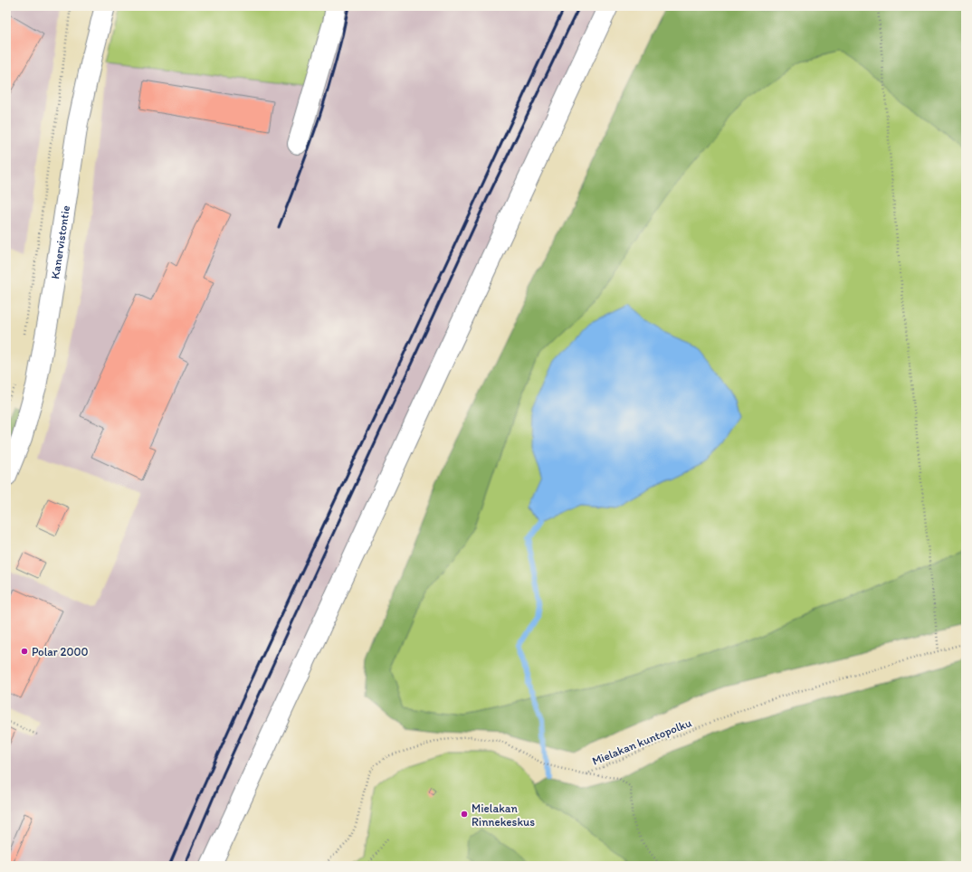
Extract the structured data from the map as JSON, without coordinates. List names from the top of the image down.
{
  "streets": {
    "street": ["Kanervistontie"],
    "path": ["Mielakan kuntopolku"]
  },
  "places": ["Polar 2000", "Mielakan Rinnekeskus"]
}
